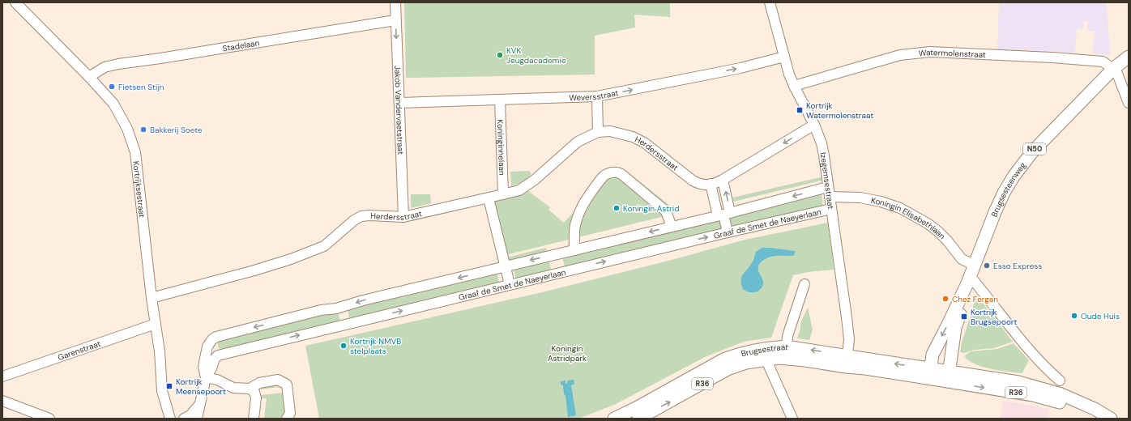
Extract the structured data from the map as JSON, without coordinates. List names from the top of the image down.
{
  "streets": {
    "main road": [
      "N50",
      "Brugsesteenweg",
      "Brugsestraat",
      "R36"
    ],
    "street": [
      "Stadelaan",
      "Watermolenstraat",
      "Weversstraat",
      "Jakob Vandervaetstraat",
      "Koninginnelaan",
      "Herdersstraat",
      "Izegemsestraat",
      "Kortrijksestraat",
      "Koningin Elisabethlaan",
      "Graaf de Smet de Naeyerlaan",
      "Garenstraat"
    ]
  },
  "crossings": [
    ["Stadelaan", "Jakob Vandervaetstraat"],
    ["Stadelaan", "Kortrijksestraat"],
    ["Watermolenstraat", "Izegemsestraat"],
    ["Watermolenstraat", "Brugsesteenweg"],
    ["Weversstraat", "Jakob Vandervaetstraat"],
    ["Weversstraat", "Koninginnelaan"],
    ["Weversstraat", "Izegemsestraat"],
    ["Jakob Vandervaetstraat", "Herdersstraat"],
    ["Koninginnelaan", "Herdersstraat"],
    ["Herdersstraat", "Kortrijksestraat"],
    ["Izegemsestraat", "Koningin Elisabethlaan"],
    ["Izegemsestraat", "Graaf de Smet de Naeyerlaan"],
    ["Izegemsestraat", "Brugsestraat"],
    ["Kortrijksestraat", "Garenstraat"],
    ["Brugsesteenweg", "Koningin Elisabethlaan"],
    ["Brugsesteenweg", "Brugsestraat"],
    ["Brugsesteenweg", "R36"],
    ["Koningin Elisabethlaan", "Graaf de Smet de Naeyerlaan"],
    ["Brugsestraat", "R36"]
  ],
  "one_way": ["Weversstraat", "Jakob Vandervaetstraat"],
  "parks": ["Koningin Astridpark"],
  "places": {
    "other": [
      "KVK Jeugdacademie",
      "Fietsen Stijn",
      "Bakkerij Soete",
      "Koningin Astrid",
      "Esso Express",
      "Chez Fergan",
      "Oude Huis",
      "Kortrijk NMVB stelplaats"
    ],
    "transit": ["Kortrijk Watermolenstraat", "Kortrijk Brugsepoort", "Kortrijk Meensepoort"]
  }
}
